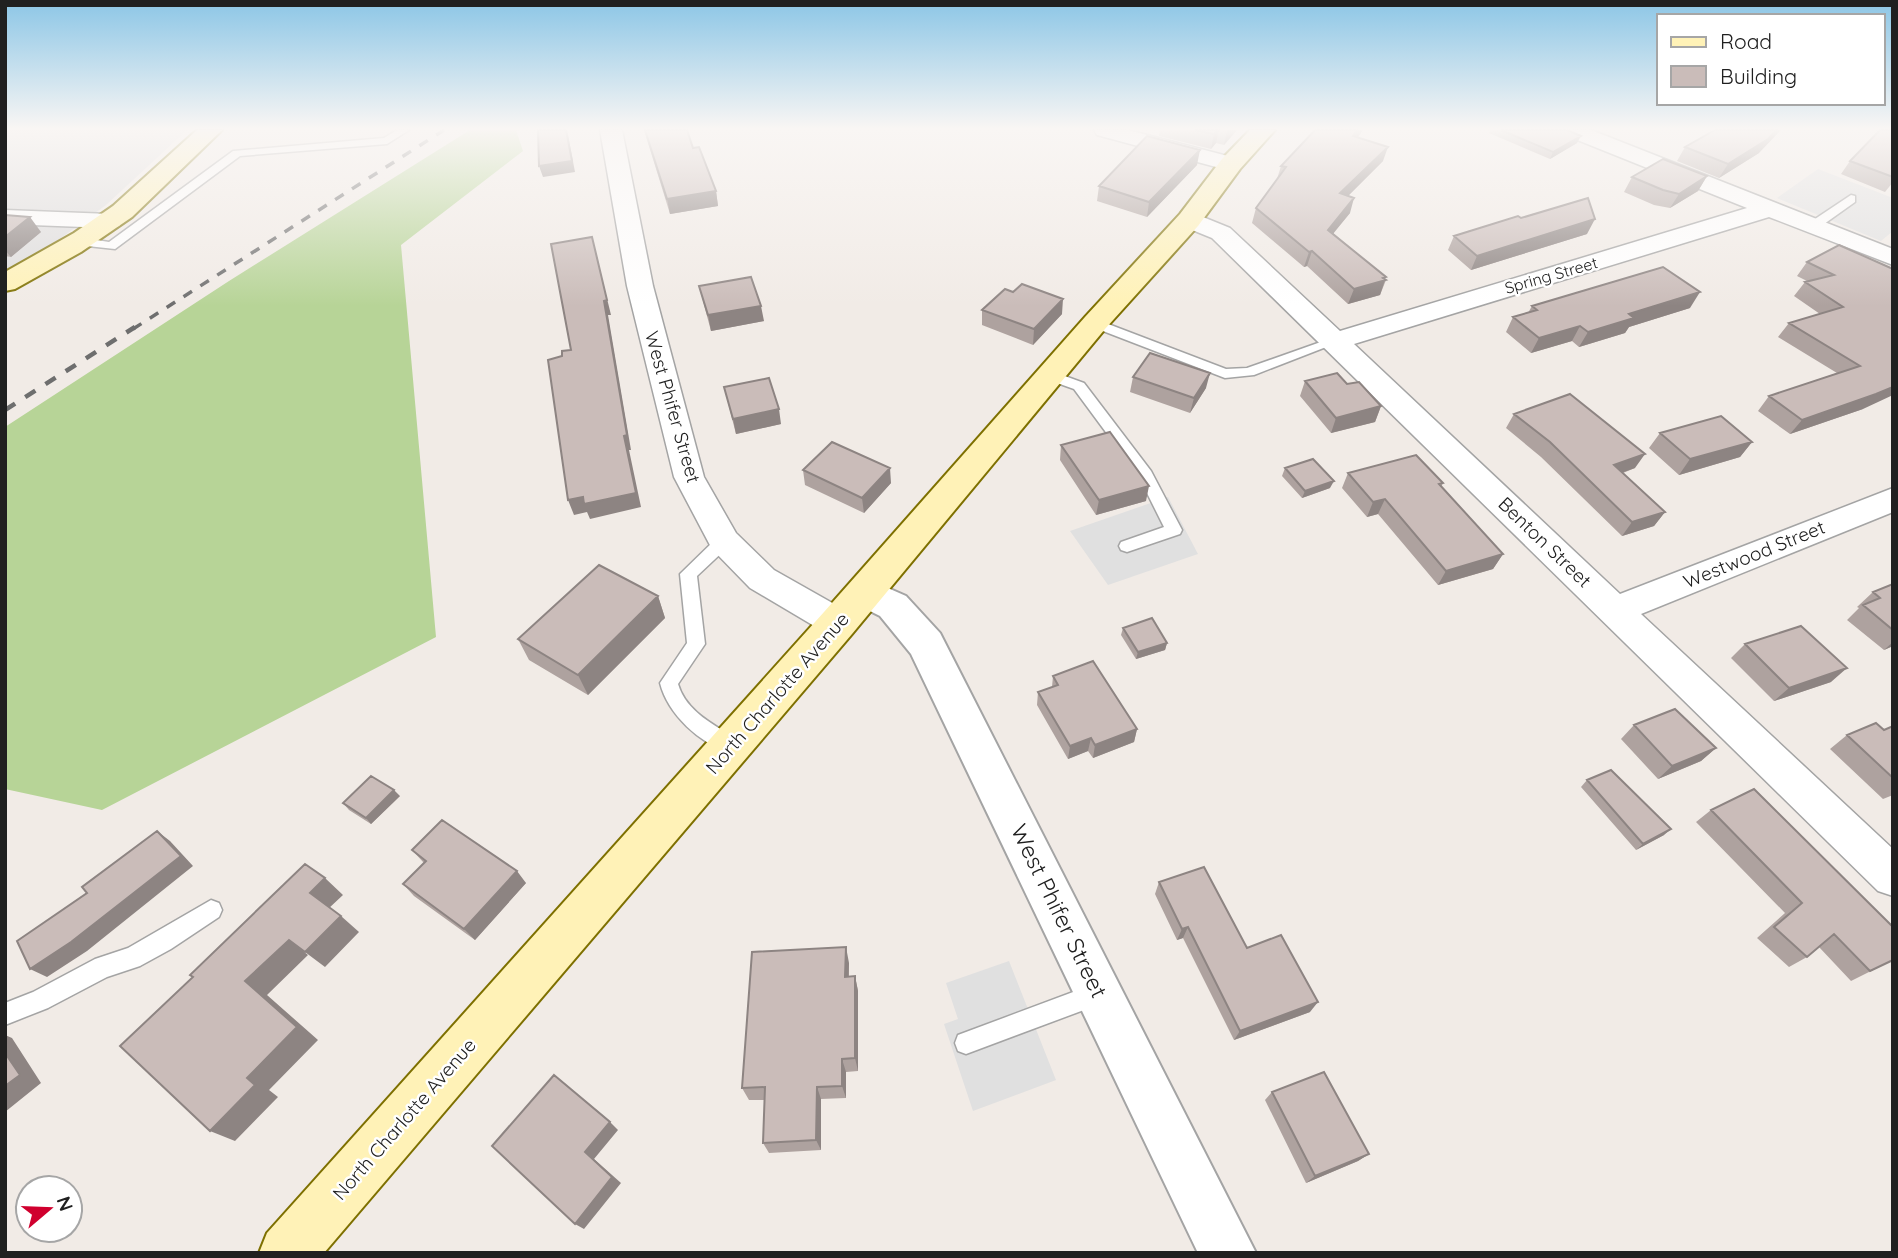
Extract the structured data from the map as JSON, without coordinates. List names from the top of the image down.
{
  "streets": {
    "main road": ["North Charlotte Avenue"],
    "street": [
      "Spring Street",
      "West Phifer Street",
      "Benton Street",
      "Westwood Street"
    ]
  },
  "crossings": [
    ["Spring Street", "Benton Street"],
    ["West Phifer Street", "North Charlotte Avenue"],
    ["Benton Street", "Westwood Street"],
    ["Benton Street", "North Charlotte Avenue"]
  ],
  "legend": ["Road", "Building"],
  "north": "right"
}
